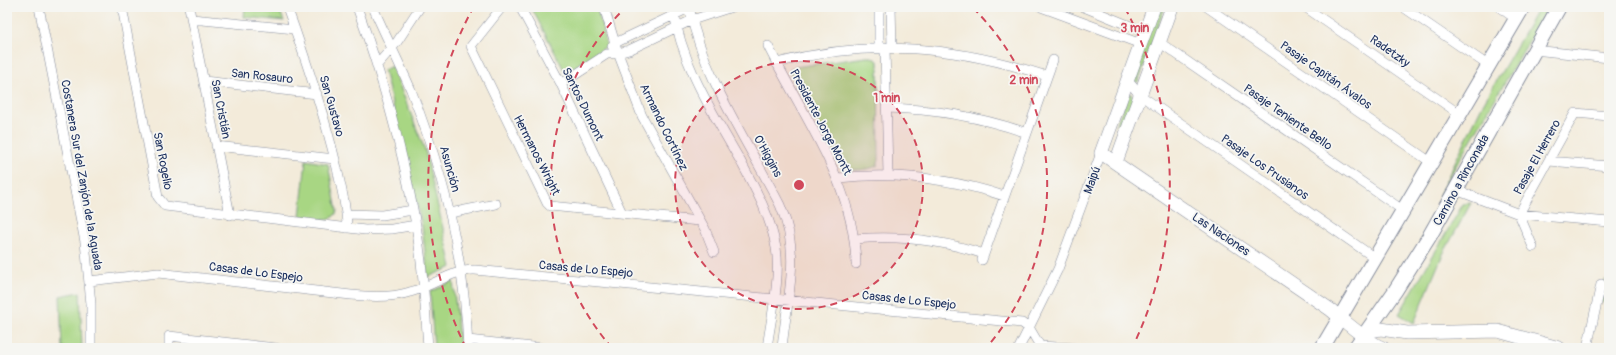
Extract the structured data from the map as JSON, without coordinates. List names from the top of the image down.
{
  "streets": {
    "main road": ["Camino a Rinconada"],
    "street": [
      "Radetzky",
      "Pasaje Capitán Ávalos",
      "San Rosauro",
      "Santos Dumont",
      "San Gustavo",
      "San Cristián",
      "Pasaje Teniente Bello",
      "Presidente Jorge Montt",
      "Armando Cortínez",
      "Hermanos Wright",
      "O'Higgins",
      "Pasaje El Herrero",
      "San Rogelio",
      "Pasaje Los Prusianos",
      "Asunción",
      "Costanera Sur del Zanjón de la Aguada",
      "Maipú",
      "Las Naciones",
      "Casas de Lo Espejo"
    ]
  },
  "crossings": [
    ["San Rosauro", "San Gustavo"],
    ["San Rosauro", "San Cristián"],
    ["Santos Dumont", "Hermanos Wright"],
    ["San Cristián", "San Rogelio"],
    ["Pasaje Teniente Bello", "Maipú"],
    ["Armando Cortínez", "Hermanos Wright"],
    ["O'Higgins", "Casas de Lo Espejo"],
    ["Pasaje Los Prusianos", "Maipú"],
    ["Asunción", "Casas de Lo Espejo"],
    ["Costanera Sur del Zanjón de la Aguada", "Casas de Lo Espejo"],
    ["Maipú", "Las Naciones"],
    ["Maipú", "Casas de Lo Espejo"],
    ["Camino a Rinconada", "Las Naciones"]
  ],
  "rings": ["3 min", "2 min", "1 min"]
}
